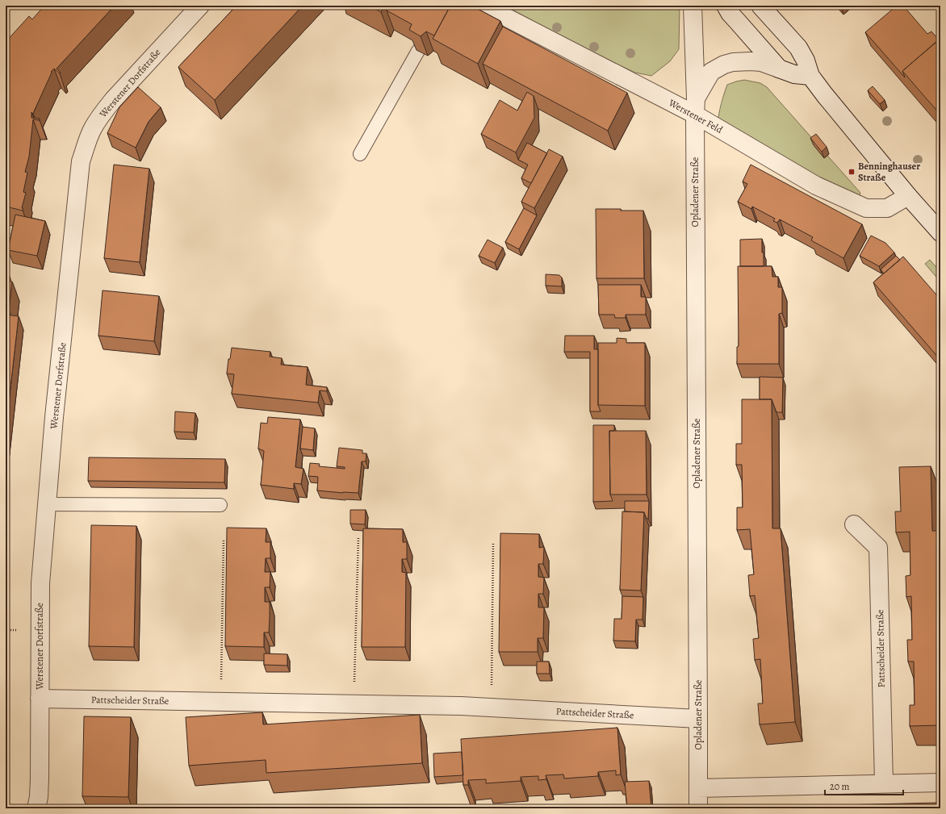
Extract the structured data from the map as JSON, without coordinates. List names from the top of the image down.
{
  "streets": {
    "street": [
      "Werstener Dorfstraße",
      "Werstener Feld",
      "Opladener Straße",
      "Pattscheider Straße"
    ]
  },
  "crossings": [
    ["Werstener Dorfstraße", "Pattscheider Straße"],
    ["Werstener Feld", "Opladener Straße"],
    ["Opladener Straße", "Pattscheider Straße"]
  ],
  "places": {
    "transit": ["Benninghauser Straße"]
  },
  "scale_bar": "20 m"
}
